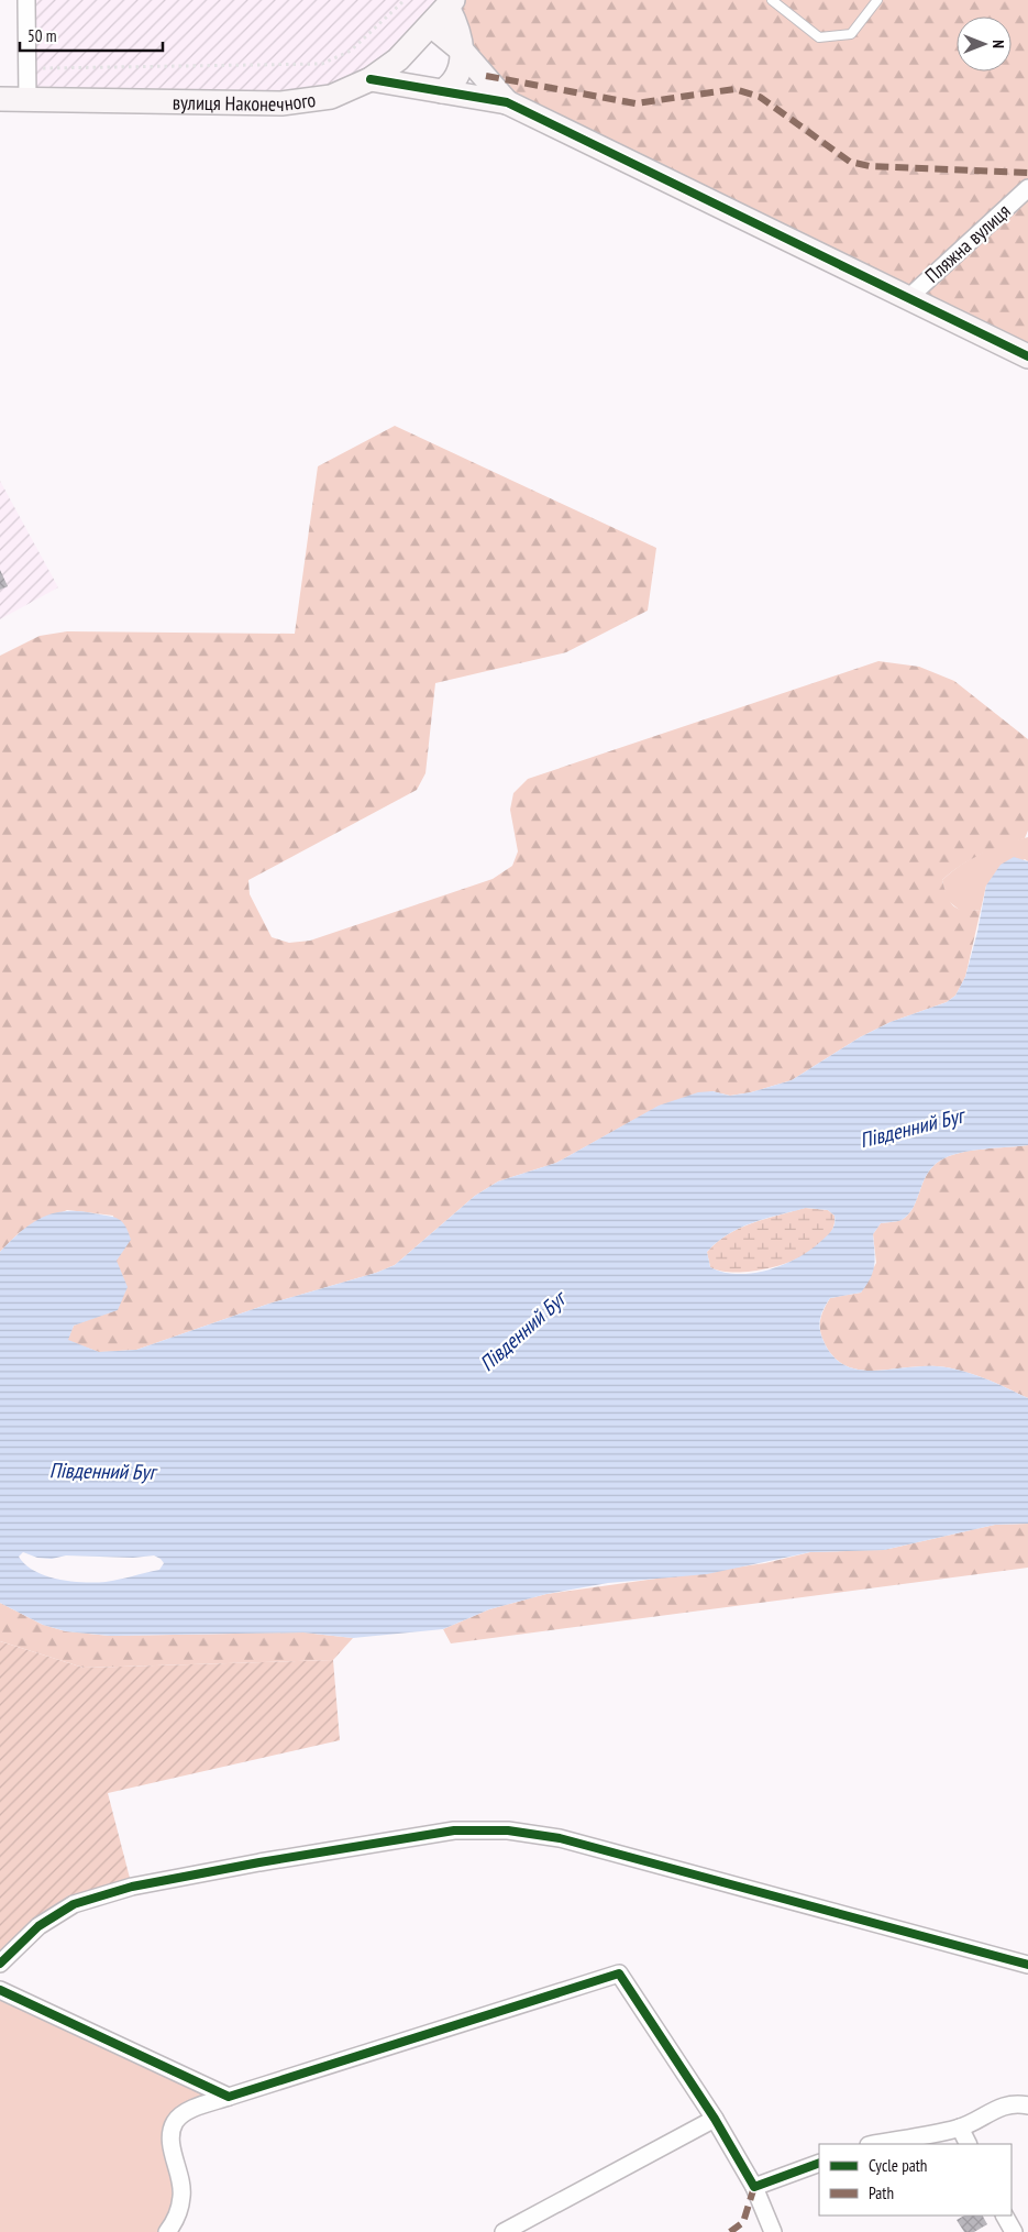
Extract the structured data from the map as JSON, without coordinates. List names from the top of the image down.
{
  "streets": {
    "street": ["вулиця Наконечного", "Пляжна вулиця"]
  },
  "water": ["Південний Буг"],
  "legend": ["Cycle path", "Path"],
  "scale_bar": "50 m",
  "north": "right"
}
